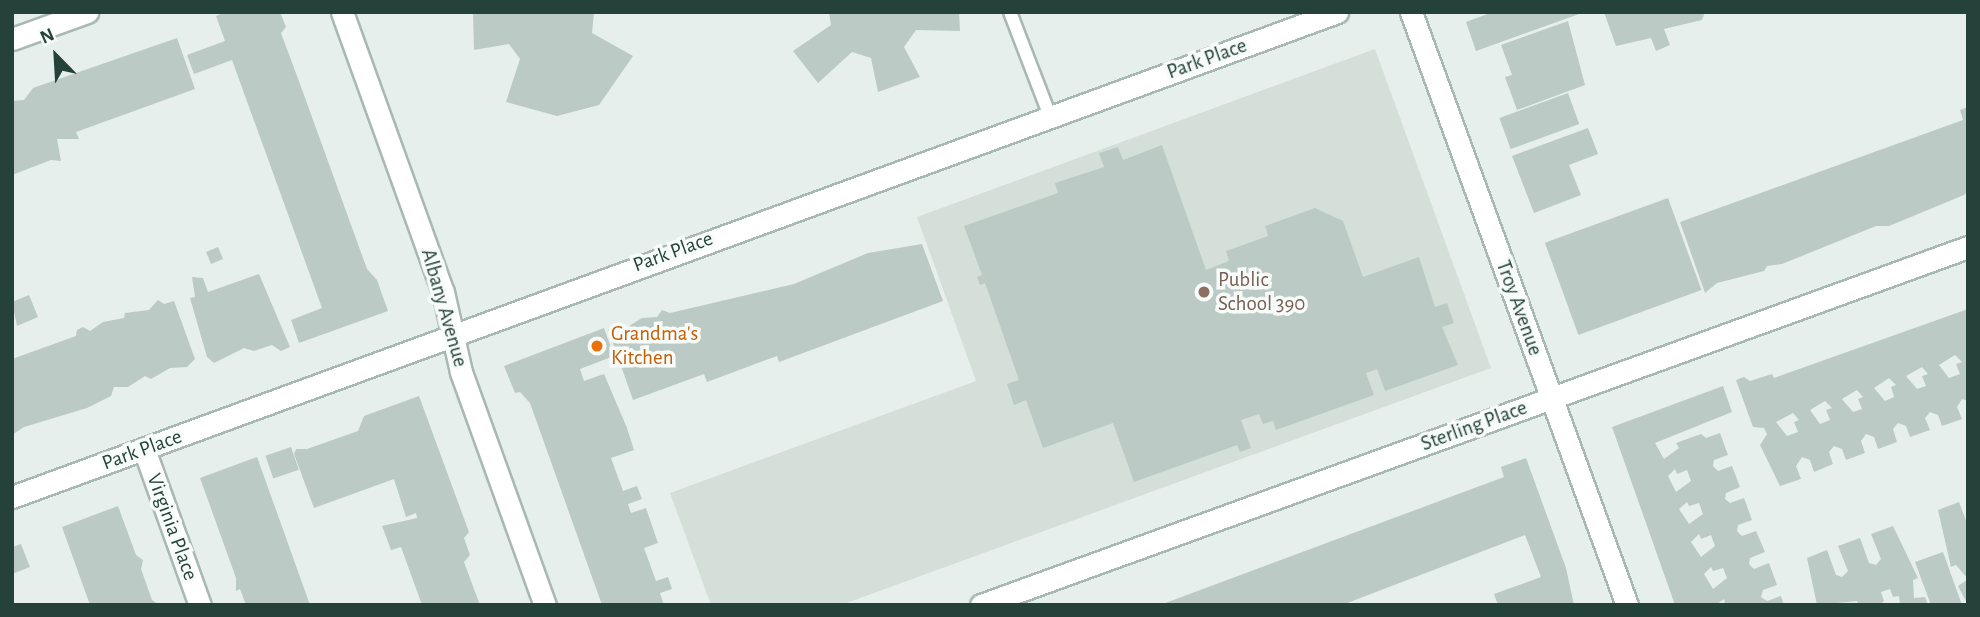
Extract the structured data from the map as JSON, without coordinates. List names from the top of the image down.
{
  "streets": {
    "street": [
      "Park Place",
      "Albany Avenue",
      "Troy Avenue",
      "Sterling Place",
      "Virginia Place"
    ]
  },
  "crossings": [
    ["Park Place", "Albany Avenue"],
    ["Park Place", "Virginia Place"],
    ["Troy Avenue", "Sterling Place"]
  ],
  "places": ["Public School 390", "Grandma's Kitchen"],
  "north": "top left"
}
